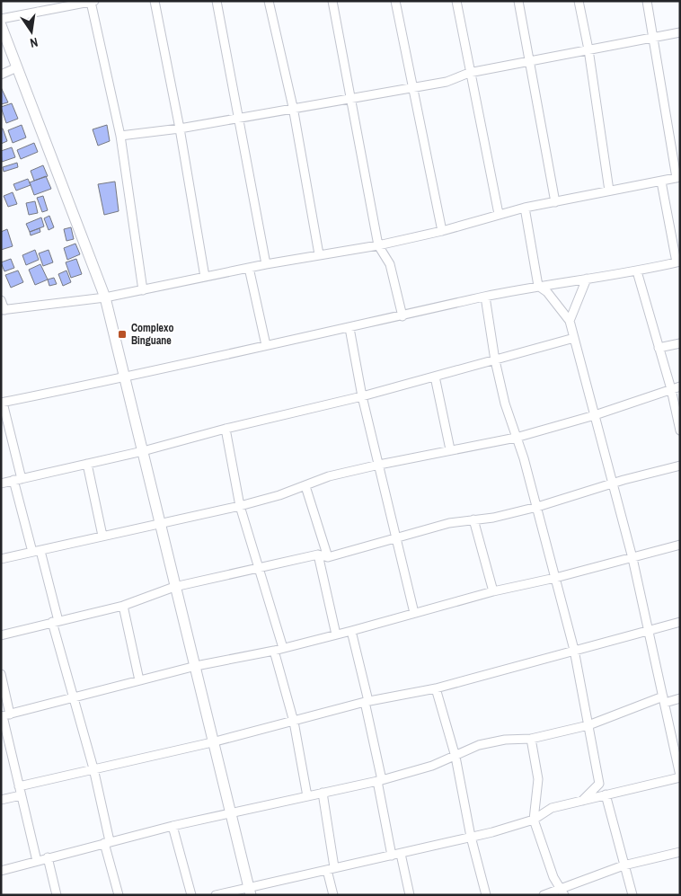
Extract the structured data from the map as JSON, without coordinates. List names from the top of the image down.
{
  "places": {
    "transit": ["Complexo Binguane"]
  },
  "north": "bottom"
}
